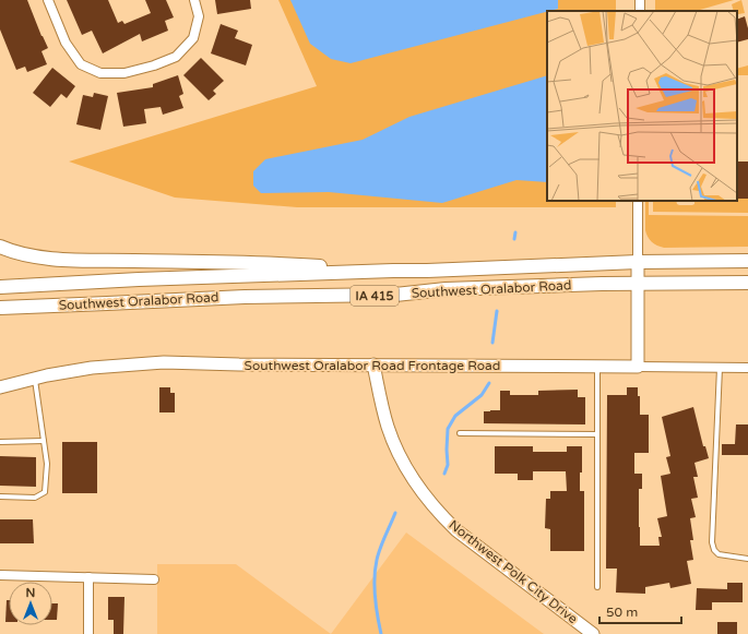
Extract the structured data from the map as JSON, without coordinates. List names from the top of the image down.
{
  "streets": {
    "main road": ["Southwest Oralabor Road", "IA 415"],
    "street": ["Southwest Oralabor Road Frontage Road", "Northwest Polk City Drive"]
  },
  "crossings": [
    ["Southwest Oralabor Road Frontage Road", "Northwest Polk City Drive"]
  ],
  "scale_bar": "50 m",
  "north": "top"
}
